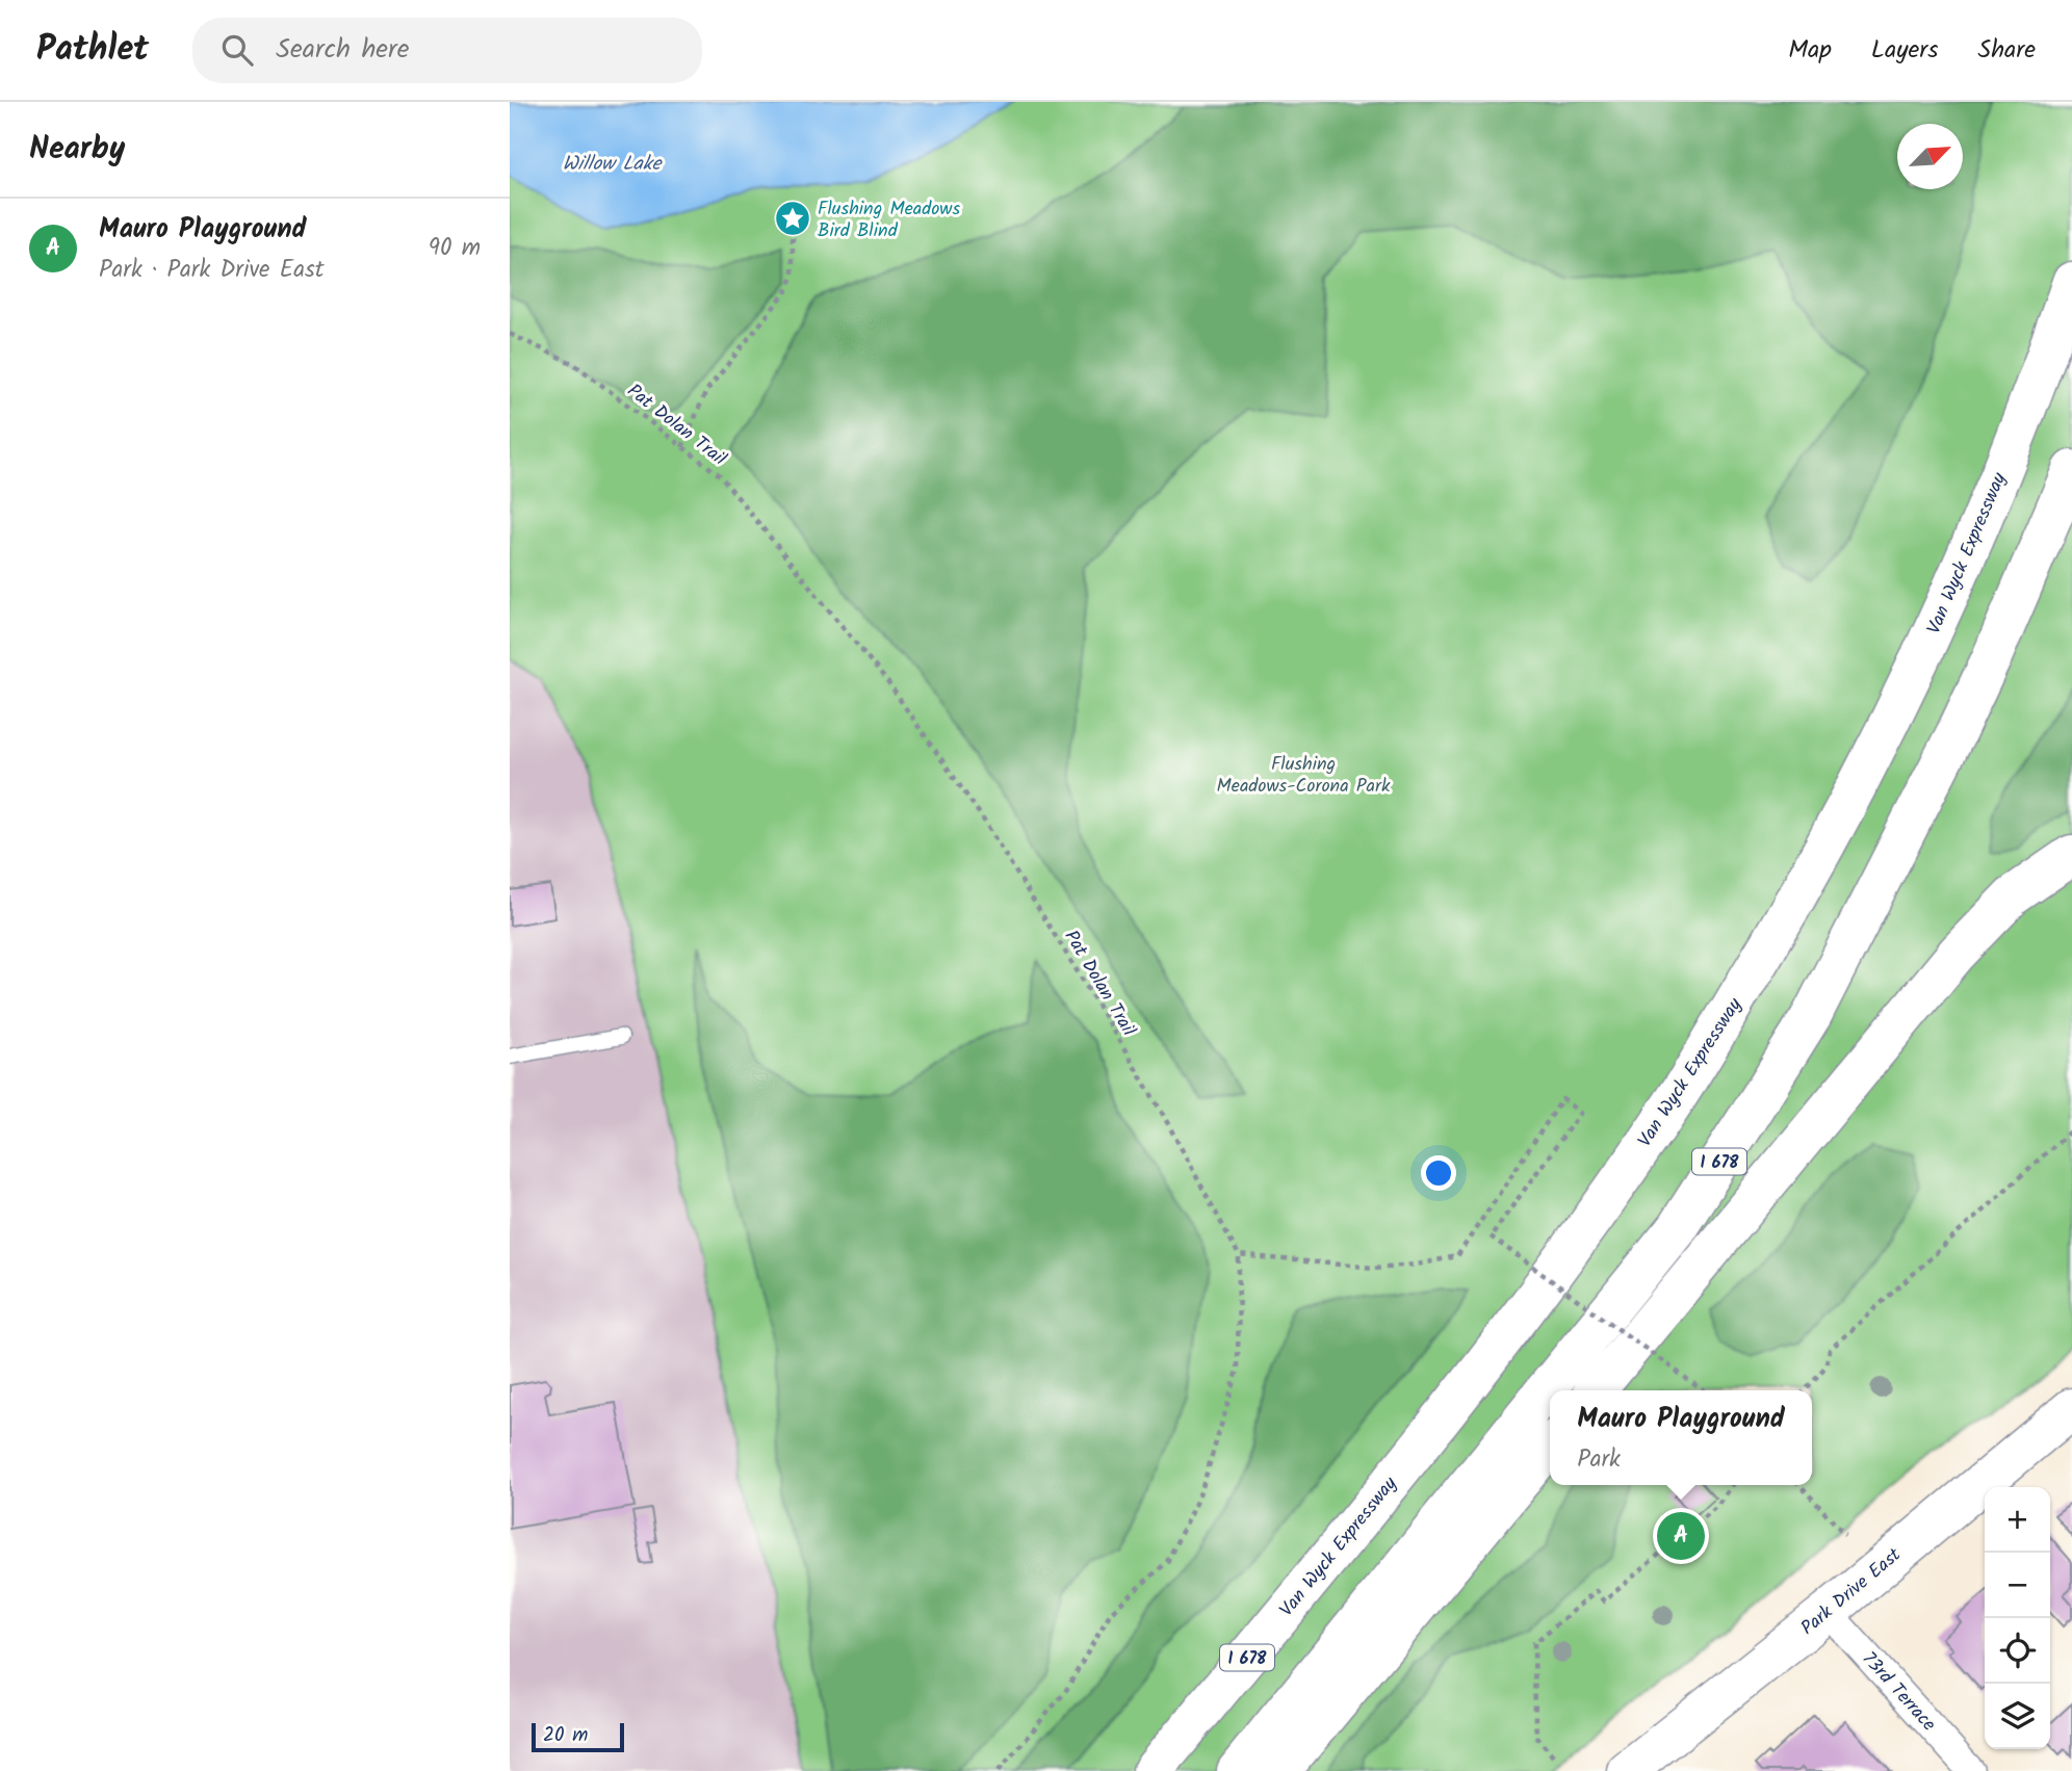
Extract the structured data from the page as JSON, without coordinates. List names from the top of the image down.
{
  "streets": {
    "main road": ["Van Wyck Expressway", "I 678", "Park Drive East"],
    "street": ["73rd Terrace"],
    "path": ["Pat Dolan Trail"]
  },
  "crossings": [
    ["Park Drive East", "73rd Terrace"]
  ],
  "water": ["Willow Lake"],
  "parks": ["Flushing Meadows-Corona Park"],
  "places": {
    "place": ["Flushing Meadows Bird Blind"]
  },
  "scale_bar": "20 m",
  "north": "top right",
  "page": {
    "header": "Pathlet",
    "search": "Search here",
    "nav": ["Map", "Layers", "Share"],
    "heading": "Nearby",
    "list": [
      {
        "mark": "A",
        "name": "Mauro Playground",
        "note": "Park · Park Drive East",
        "value": "90 m"
      }
    ],
    "popup": ["Mauro Playground", "Park"],
    "map_buttons": ["+", "−"],
    "pins": "A",
    "scale": "20 m"
  }
}
